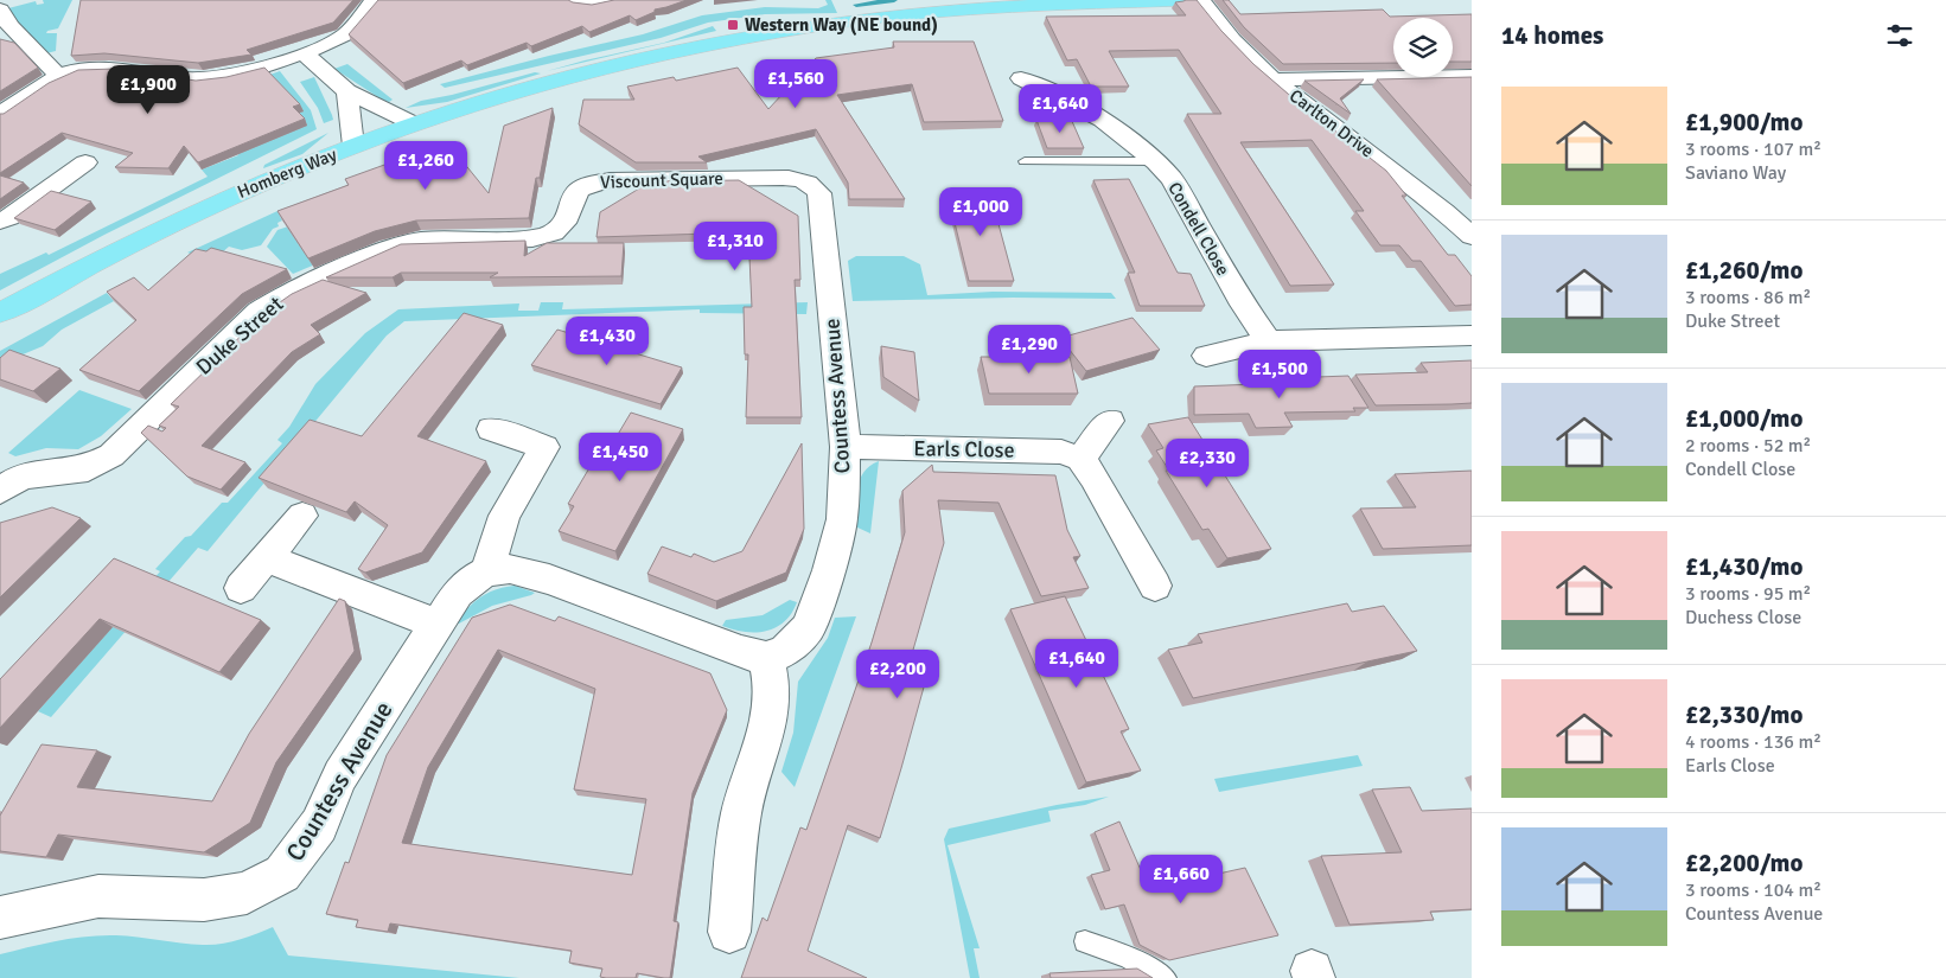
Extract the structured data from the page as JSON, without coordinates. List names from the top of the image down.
{
  "streets": {
    "main road": ["Homberg Way"],
    "street": [
      "Carlton Drive",
      "Viscount Square",
      "Condell Close",
      "Duke Street",
      "Countess Avenue",
      "Earls Close"
    ]
  },
  "crossings": [
    ["Viscount Square", "Duke Street"],
    ["Viscount Square", "Countess Avenue"],
    ["Countess Avenue", "Earls Close"]
  ],
  "places": {
    "transit": ["Western Way (NE bound)"]
  },
  "page": {
    "heading": "14 homes",
    "price": [
      "£1,560",
      "£1,900",
      "£1,640",
      "£1,260",
      "£1,000",
      "£1,310",
      "£1,430",
      "£1,290",
      "£1,500",
      "£1,450",
      "£2,330",
      "£1,640",
      "£2,200",
      "£1,660"
    ],
    "list": [
      {
        "name": "£1,900/mo",
        "note": "3 rooms · 107 m² · Saviano Way"
      },
      {
        "name": "£1,260/mo",
        "note": "3 rooms · 86 m² · Duke Street"
      },
      {
        "name": "£1,000/mo",
        "note": "2 rooms · 52 m² · Condell Close"
      },
      {
        "name": "£1,430/mo",
        "note": "3 rooms · 95 m² · Duchess Close"
      },
      {
        "name": "£2,330/mo",
        "note": "4 rooms · 136 m² · Earls Close"
      },
      {
        "name": "£2,200/mo",
        "note": "3 rooms · 104 m² · Countess Avenue"
      }
    ]
  }
}
